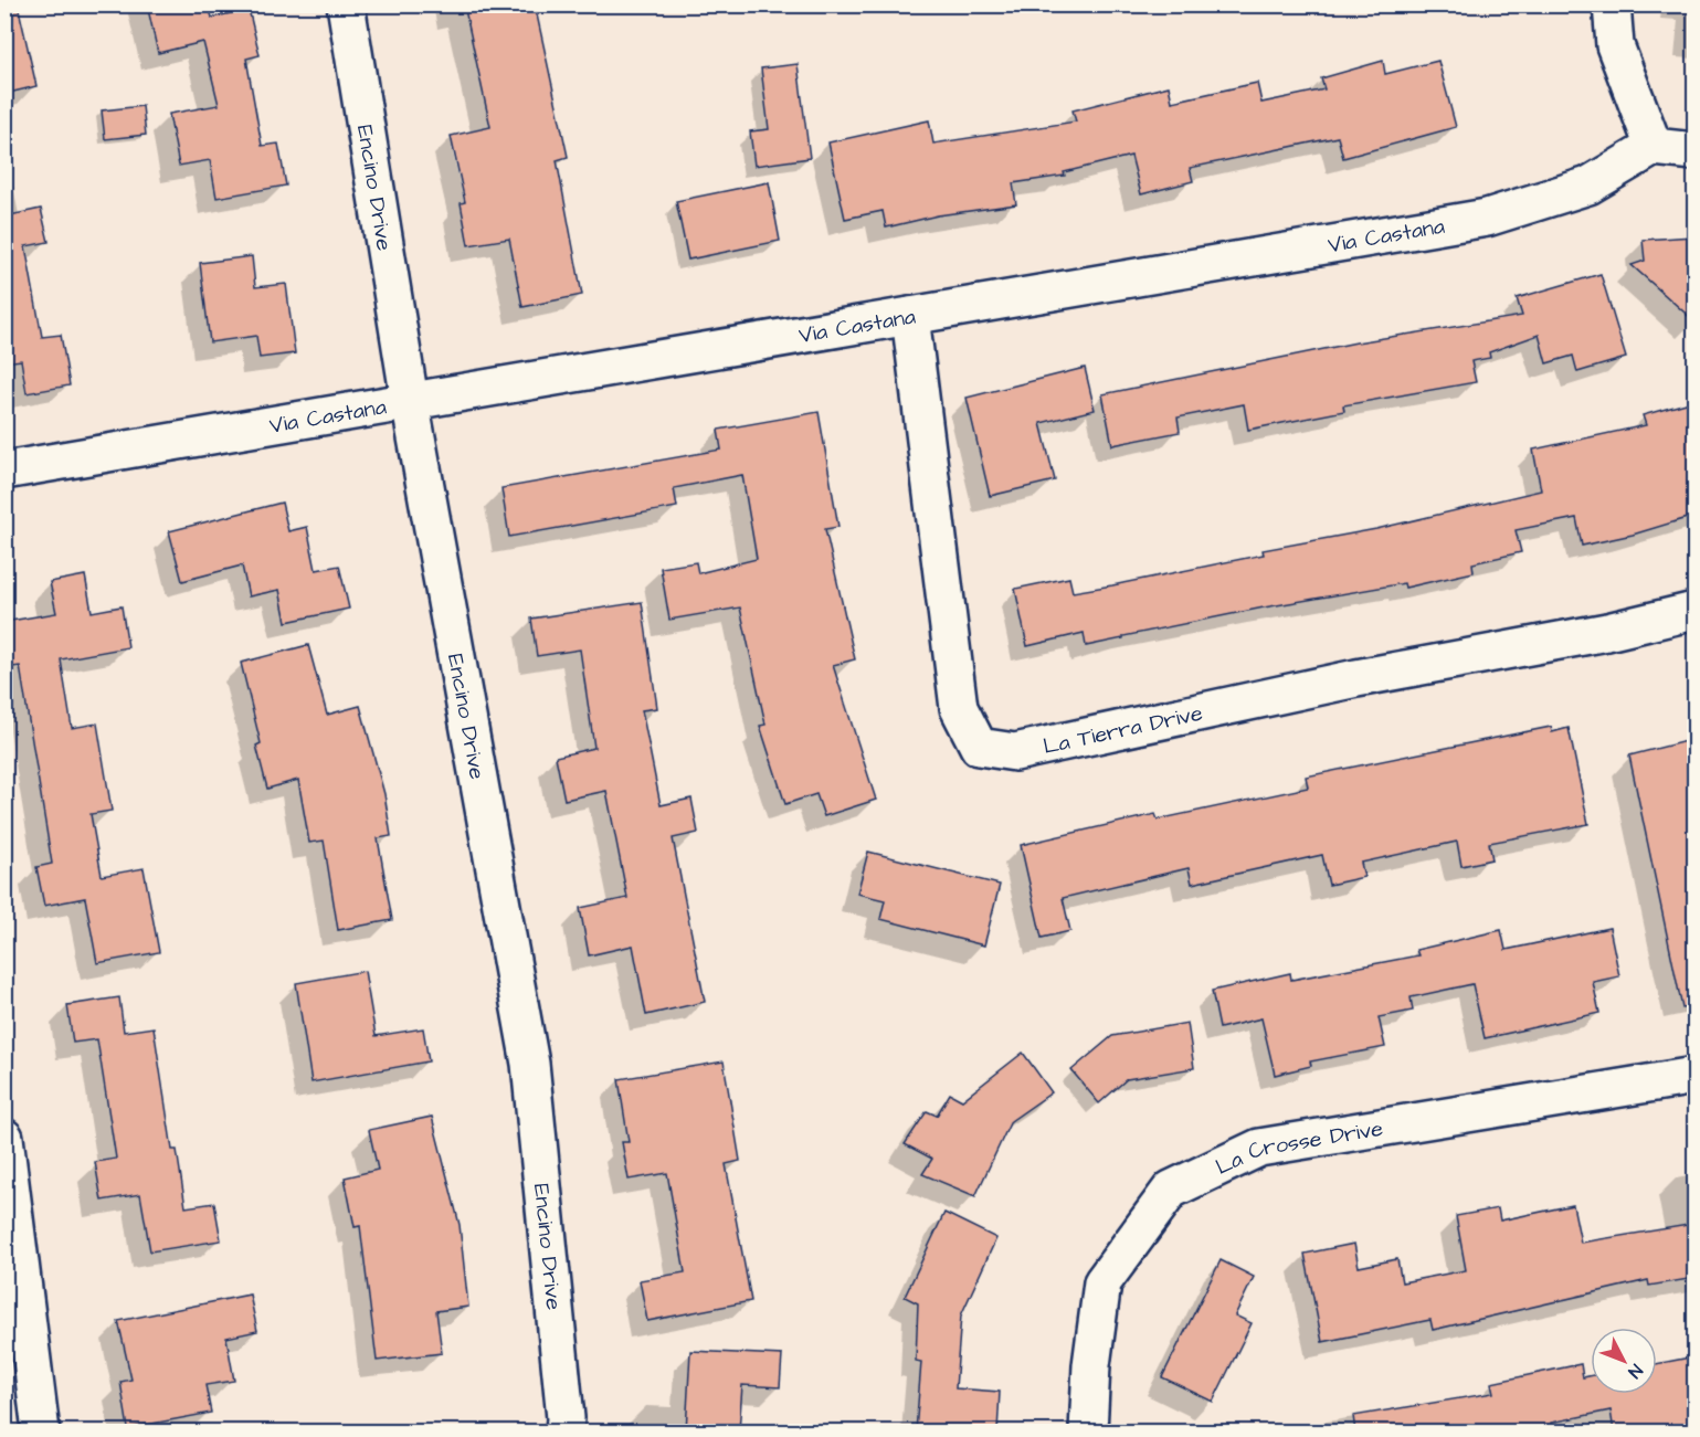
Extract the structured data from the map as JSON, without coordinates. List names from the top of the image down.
{
  "streets": {
    "street": [
      "Encino Drive",
      "Via Castana",
      "La Tierra Drive",
      "La Crosse Drive"
    ]
  },
  "crossings": [
    ["Encino Drive", "Via Castana"],
    ["Via Castana", "La Tierra Drive"]
  ],
  "north": "bottom right"
}
